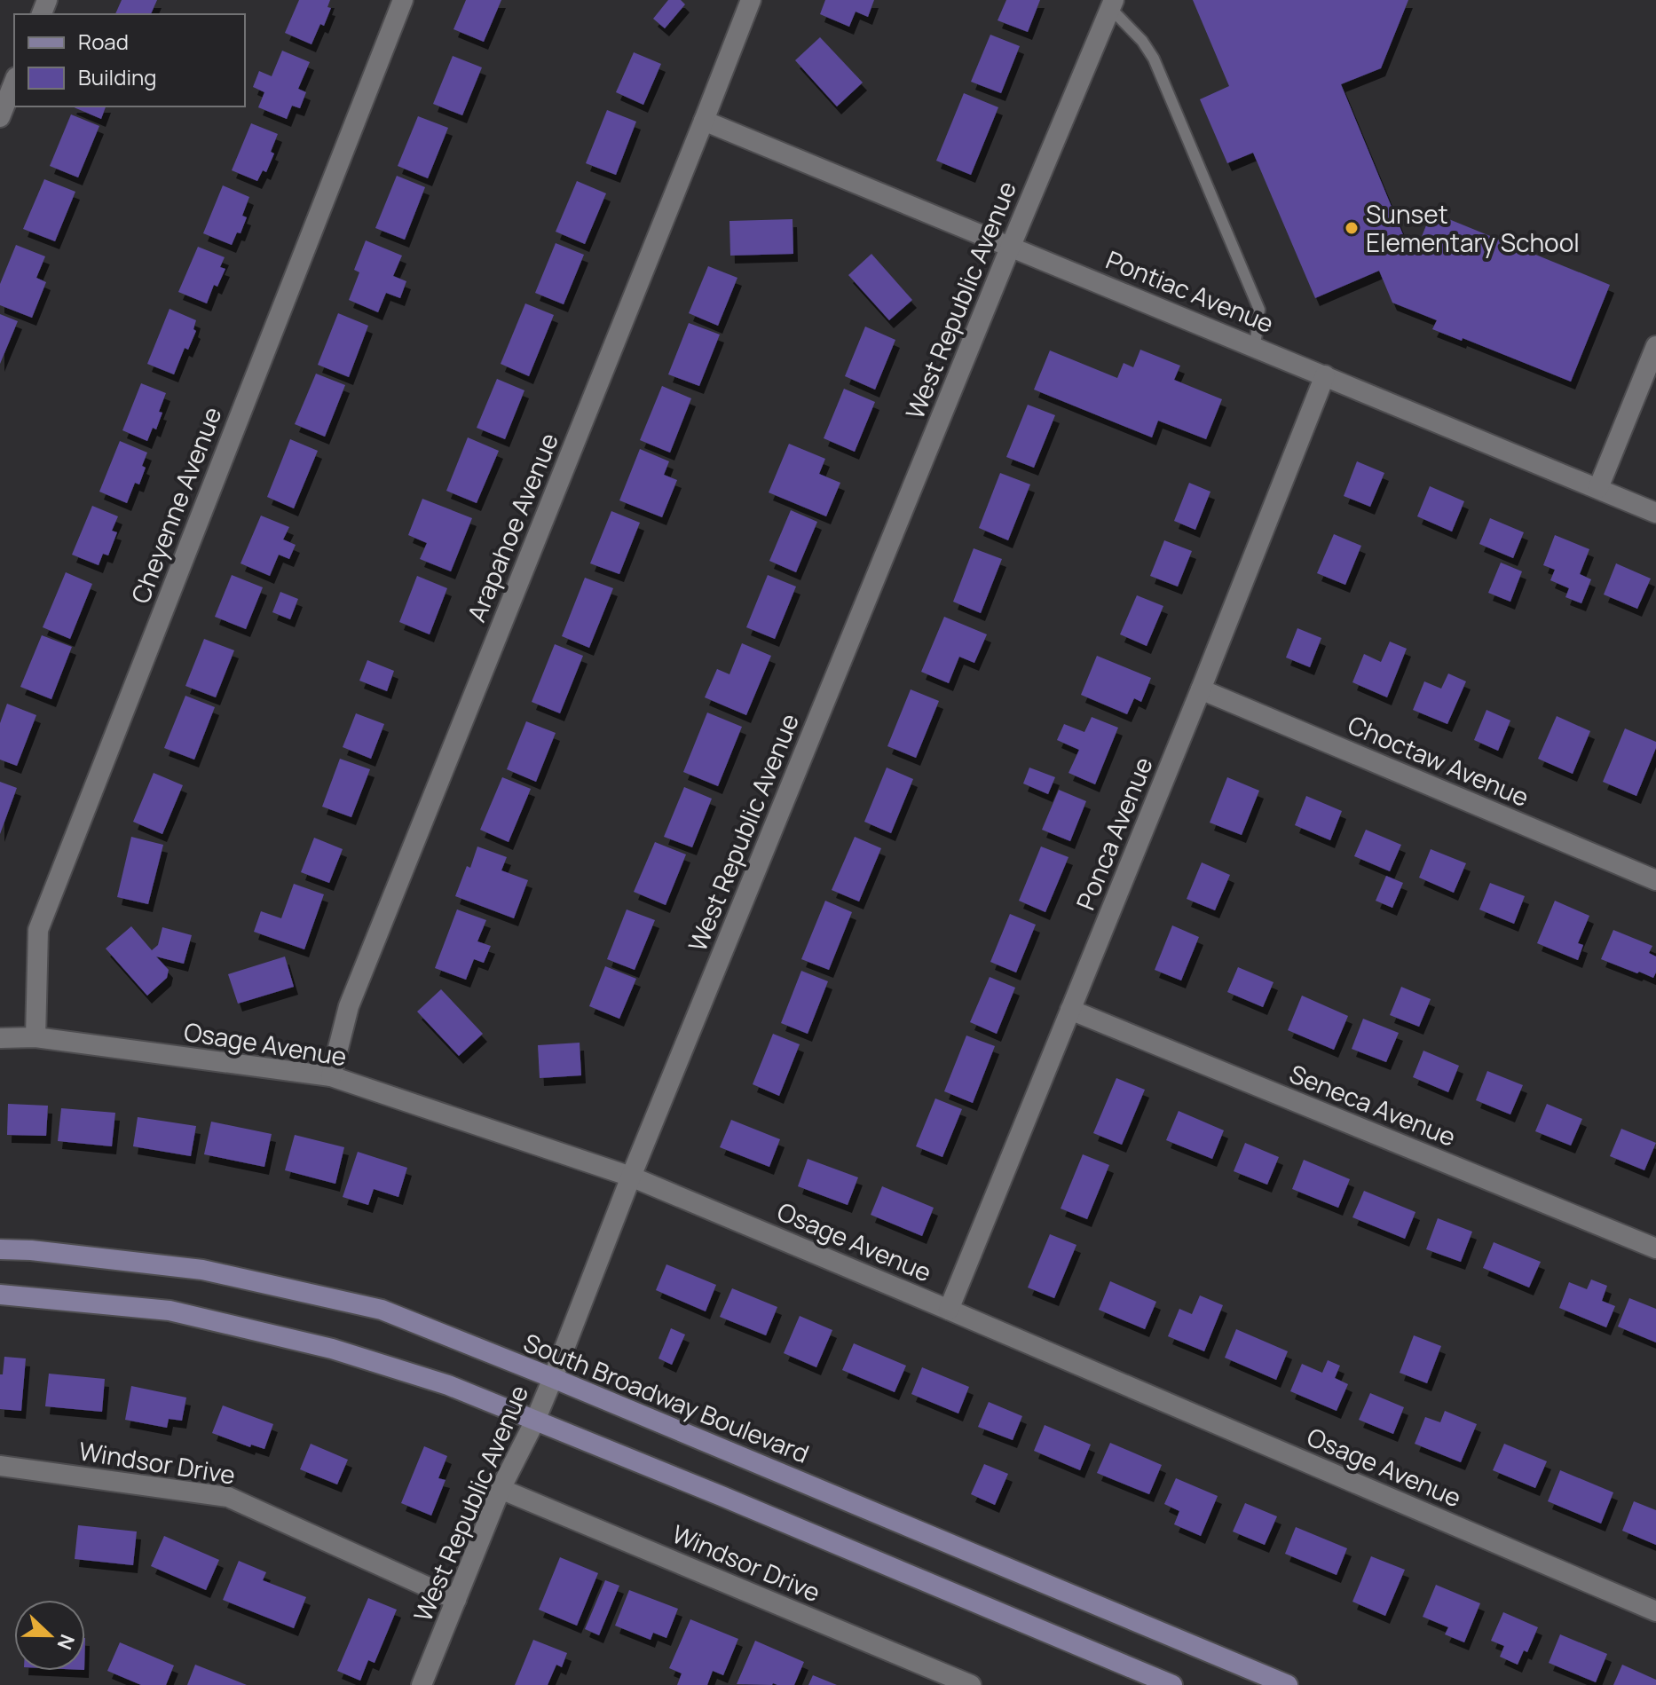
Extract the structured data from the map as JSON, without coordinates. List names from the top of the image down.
{
  "streets": {
    "main road": ["South Broadway Boulevard"],
    "street": [
      "Pontiac Avenue",
      "West Republic Avenue",
      "Cheyenne Avenue",
      "Arapahoe Avenue",
      "Choctaw Avenue",
      "Ponca Avenue",
      "Osage Avenue",
      "Seneca Avenue",
      "Windsor Drive"
    ]
  },
  "crossings": [
    ["Pontiac Avenue", "West Republic Avenue"],
    ["Pontiac Avenue", "Arapahoe Avenue"],
    ["Pontiac Avenue", "Ponca Avenue"],
    ["West Republic Avenue", "Osage Avenue"],
    ["West Republic Avenue", "South Broadway Boulevard"],
    ["West Republic Avenue", "Windsor Drive"],
    ["Cheyenne Avenue", "Osage Avenue"],
    ["Arapahoe Avenue", "Osage Avenue"],
    ["Choctaw Avenue", "Ponca Avenue"],
    ["Ponca Avenue", "Osage Avenue"],
    ["Ponca Avenue", "Seneca Avenue"]
  ],
  "places": ["Sunset Elementary School"],
  "legend": ["Road", "Building"],
  "north": "right"
}
